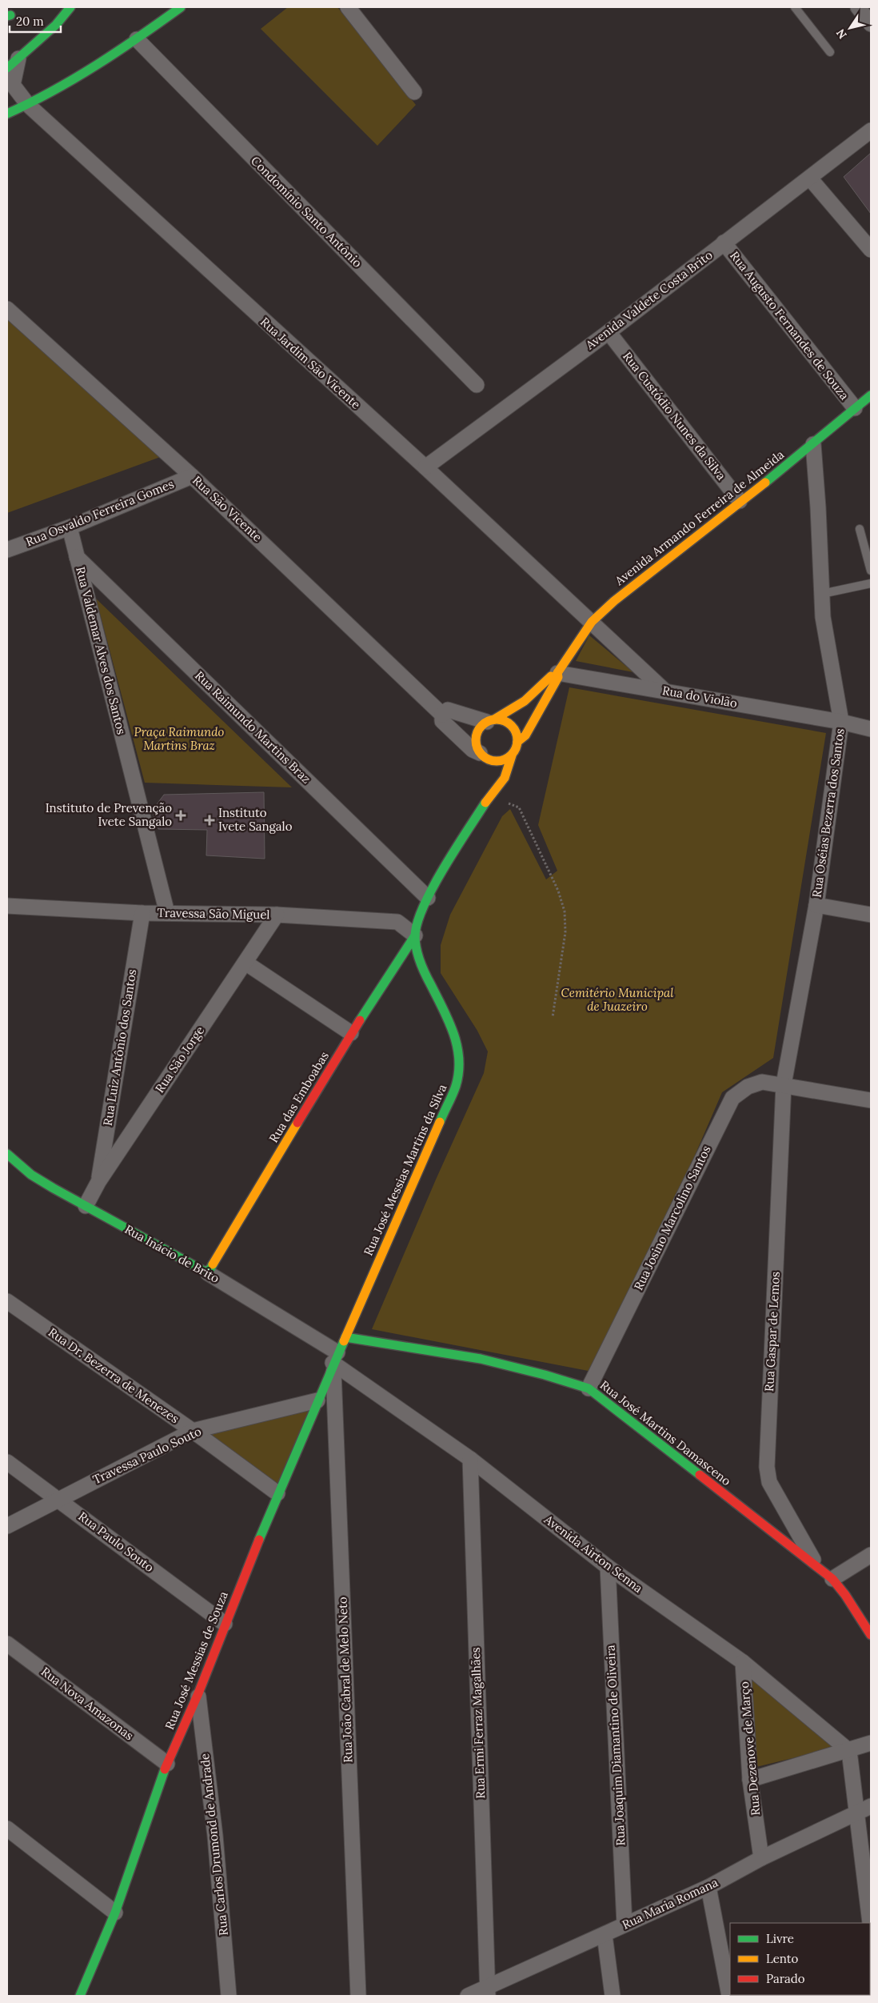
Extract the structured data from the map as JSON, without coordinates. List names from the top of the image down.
{
  "streets": {
    "main road": [
      "Avenida Armando Ferreira de Almeida",
      "Rua das Emboabas",
      "Rua José Messias Martins da Silva",
      "Rua Inácio de Brito",
      "Rua José Martins Damasceno",
      "Rua José Messias de Souza"
    ],
    "street": [
      "Condomínio Santo Antônio",
      "Avenida Valdete Costa Brito",
      "Rua Augusto Fernandes de Souza",
      "Rua Jardim São Vicente",
      "Rua Custódio Nunes da Silva",
      "Rua São Vicente",
      "Rua Osvaldo Ferreira Gomes",
      "Rua Valdemar Alves dos Santos",
      "Rua do Violão",
      "Rua Raimundo Martins Braz",
      "Rua Oséias Bezerra dos Santos",
      "Travessa São Miguel",
      "Rua Luiz Antônio dos Santos",
      "Rua São Jorge",
      "Rua Josino Marcolino Santos",
      "Rua Gaspar de Lemos",
      "Rua Dr. Bezerra de Menezes",
      "Travessa Paulo Souto",
      "Rua Paulo Souto",
      "Avenida Airton Senna",
      "Rua João Cabral de Melo Neto",
      "Rua Nova Amazonas",
      "Rua Ermi Ferraz Magalhães",
      "Rua Joaquim Diamantino de Oliveira",
      "Rua Dezenove de Março",
      "Rua Carlos Drumond de Andrade",
      "Rua Maria Romana"
    ]
  },
  "crossings": [
    ["Avenida Valdete Costa Brito", "Rua Augusto Fernandes de Souza"],
    ["Avenida Valdete Costa Brito", "Rua Jardim São Vicente"],
    ["Avenida Valdete Costa Brito", "Rua Custódio Nunes da Silva"],
    ["Rua Augusto Fernandes de Souza", "Avenida Armando Ferreira de Almeida"],
    ["Rua Jardim São Vicente", "Avenida Armando Ferreira de Almeida"],
    ["Rua Jardim São Vicente", "Rua do Violão"],
    ["Rua Custódio Nunes da Silva", "Avenida Armando Ferreira de Almeida"],
    ["Rua São Vicente", "Rua Osvaldo Ferreira Gomes"],
    ["Rua Osvaldo Ferreira Gomes", "Rua Valdemar Alves dos Santos"],
    ["Avenida Armando Ferreira de Almeida", "Rua do Violão"],
    ["Avenida Armando Ferreira de Almeida", "Rua Oséias Bezerra dos Santos"],
    ["Rua Valdemar Alves dos Santos", "Rua Raimundo Martins Braz"],
    ["Rua Valdemar Alves dos Santos", "Travessa São Miguel"],
    ["Rua do Violão", "Rua Oséias Bezerra dos Santos"],
    ["Rua Raimundo Martins Braz", "Rua José Messias Martins da Silva"],
    ["Rua Oséias Bezerra dos Santos", "Rua Josino Marcolino Santos"],
    ["Rua Oséias Bezerra dos Santos", "Rua Gaspar de Lemos"],
    ["Travessa São Miguel", "Rua Luiz Antônio dos Santos"],
    ["Travessa São Miguel", "Rua São Jorge"],
    ["Travessa São Miguel", "Rua das Emboabas"],
    ["Travessa São Miguel", "Rua José Messias Martins da Silva"],
    ["Rua Luiz Antônio dos Santos", "Rua São Jorge"],
    ["Rua São Jorge", "Rua Inácio de Brito"],
    ["Rua das Emboabas", "Rua José Messias Martins da Silva"],
    ["Rua das Emboabas", "Rua Inácio de Brito"],
    ["Rua José Messias Martins da Silva", "Rua José Martins Damasceno"],
    ["Rua José Messias Martins da Silva", "Rua José Messias de Souza"],
    ["Rua Josino Marcolino Santos", "Rua Gaspar de Lemos"],
    ["Rua Josino Marcolino Santos", "Rua José Martins Damasceno"],
    ["Rua Inácio de Brito", "Avenida Airton Senna"],
    ["Rua Inácio de Brito", "Rua José Messias de Souza"],
    ["Rua Inácio de Brito", "Rua João Cabral de Melo Neto"],
    ["Rua Gaspar de Lemos", "Rua José Martins Damasceno"],
    ["Rua Dr. Bezerra de Menezes", "Travessa Paulo Souto"],
    ["Rua Dr. Bezerra de Menezes", "Rua José Messias de Souza"],
    ["Rua José Martins Damasceno", "Rua José Messias de Souza"],
    ["Travessa Paulo Souto", "Rua Paulo Souto"],
    ["Travessa Paulo Souto", "Rua José Messias de Souza"],
    ["Rua Paulo Souto", "Rua José Messias de Souza"],
    ["Avenida Airton Senna", "Rua José Messias de Souza"],
    ["Avenida Airton Senna", "Rua João Cabral de Melo Neto"],
    ["Avenida Airton Senna", "Rua Ermi Ferraz Magalhães"],
    ["Avenida Airton Senna", "Rua Joaquim Diamantino de Oliveira"],
    ["Avenida Airton Senna", "Rua Dezenove de Março"],
    ["Rua José Messias de Souza", "Rua João Cabral de Melo Neto"],
    ["Rua José Messias de Souza", "Rua Nova Amazonas"],
    ["Rua José Messias de Souza", "Rua Carlos Drumond de Andrade"],
    ["Rua Ermi Ferraz Magalhães", "Rua Maria Romana"],
    ["Rua Joaquim Diamantino de Oliveira", "Rua Maria Romana"],
    ["Rua Dezenove de Março", "Rua Maria Romana"]
  ],
  "parks": ["Praça Raimundo Martins Braz", "Cemitério Municipal de Juazeiro"],
  "places": {
    "health": ["Instituto de Prevenção Ivete Sangalo", "Instituto Ivete Sangalo"]
  },
  "legend": ["Livre", "Lento", "Parado"],
  "scale_bar": "20 m",
  "north": "bottom left"
}
